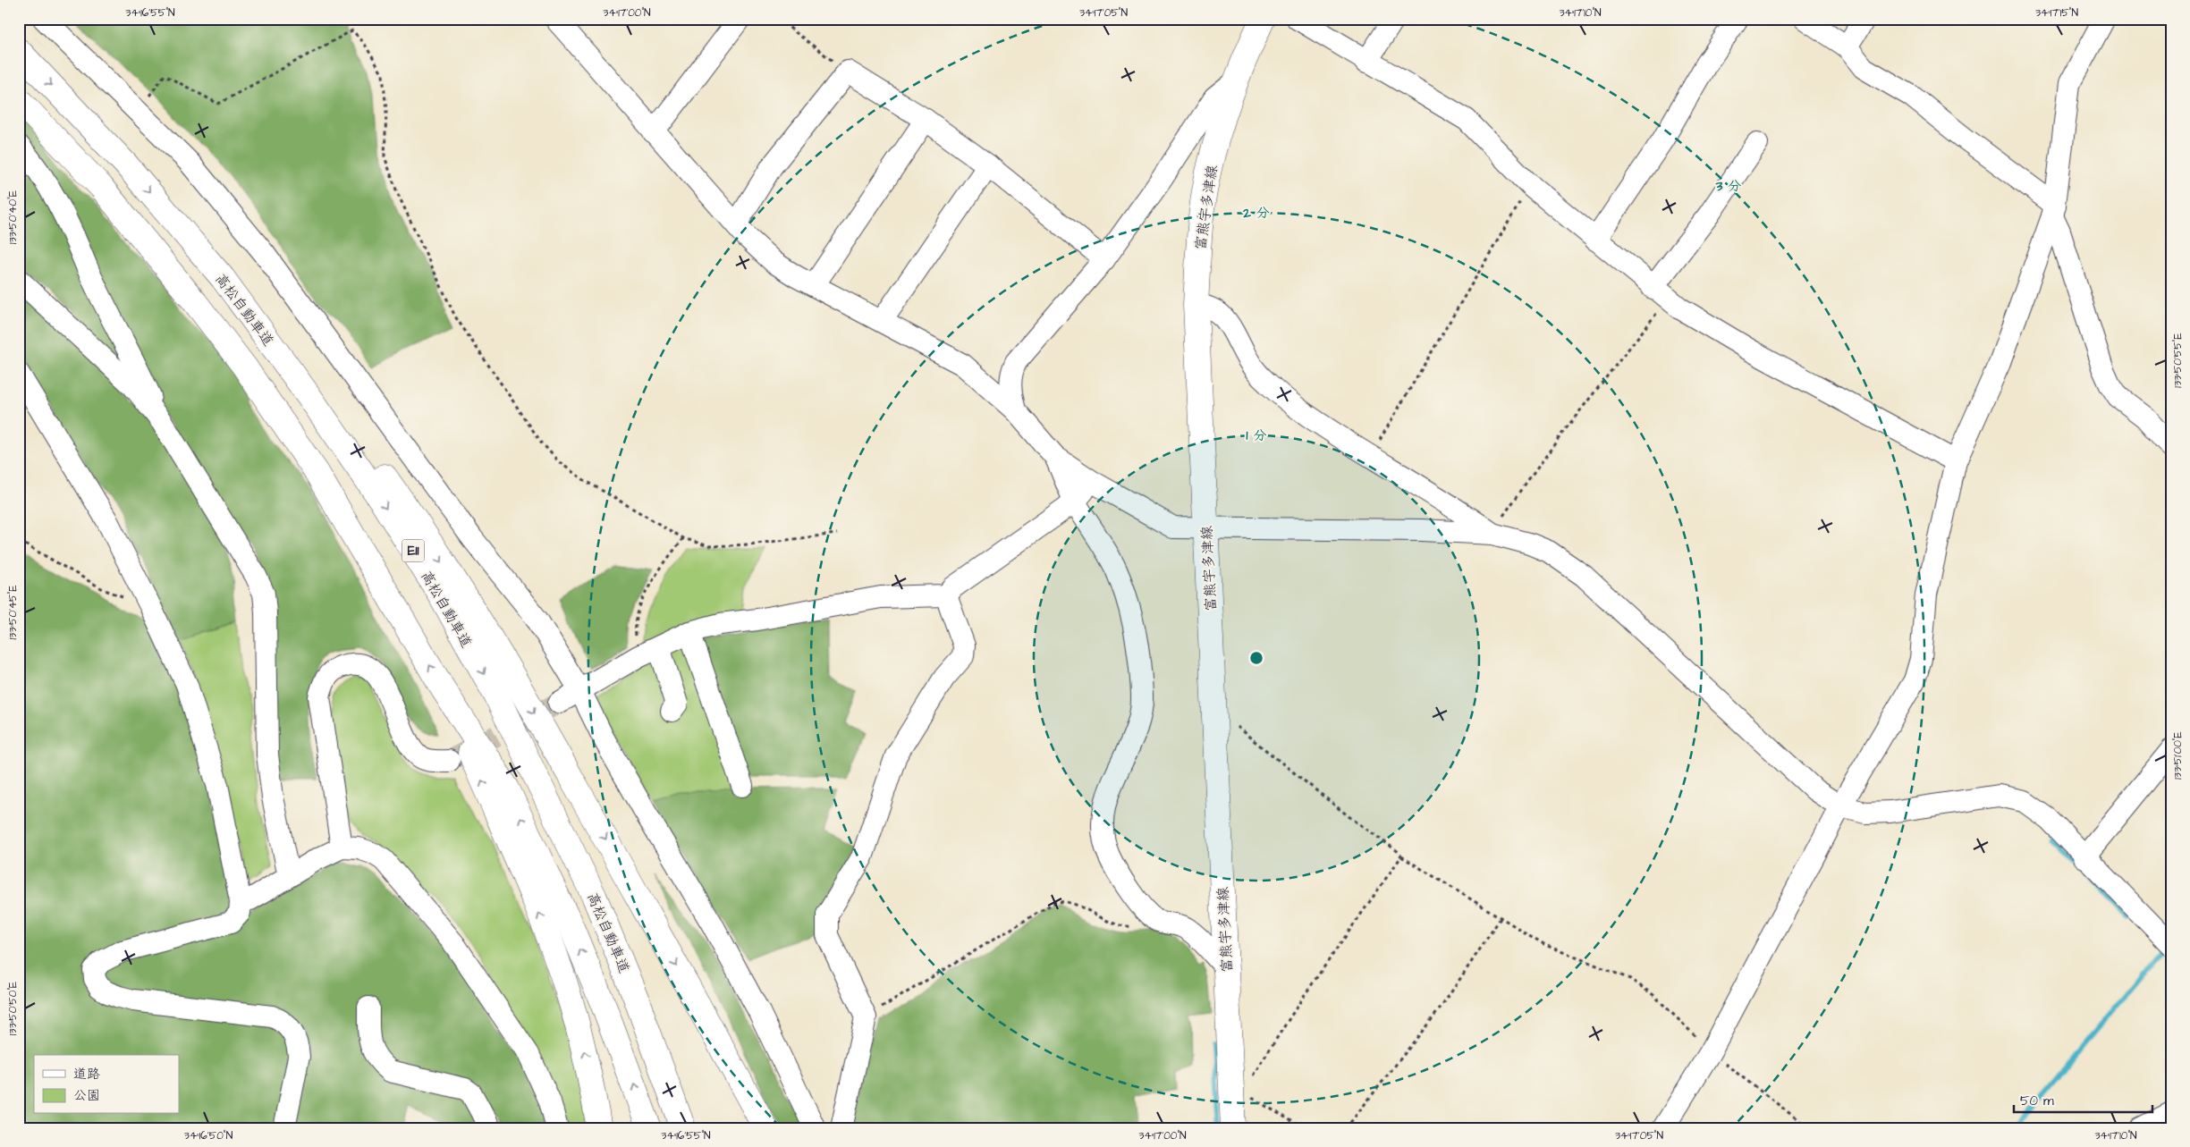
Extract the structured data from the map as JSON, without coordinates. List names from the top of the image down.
{
  "streets": {
    "main road": ["富熊宇多津線", "高松自動車道", "E11"]
  },
  "legend": ["道路", "公園"],
  "scale_bar": "50 m",
  "coordinates": [
    "34°16'55\"N",
    "34°17'00\"N",
    "34°17'05\"N",
    "34°17'10\"N",
    "34°17'15\"N",
    "133°50'40\"E",
    "133°50'55\"E",
    "133°50'45\"E",
    "133°51'00\"E",
    "133°50'50\"E",
    "34°16'50\"N"
  ],
  "rings": ["3 分", "2 分", "1 分"]
}
